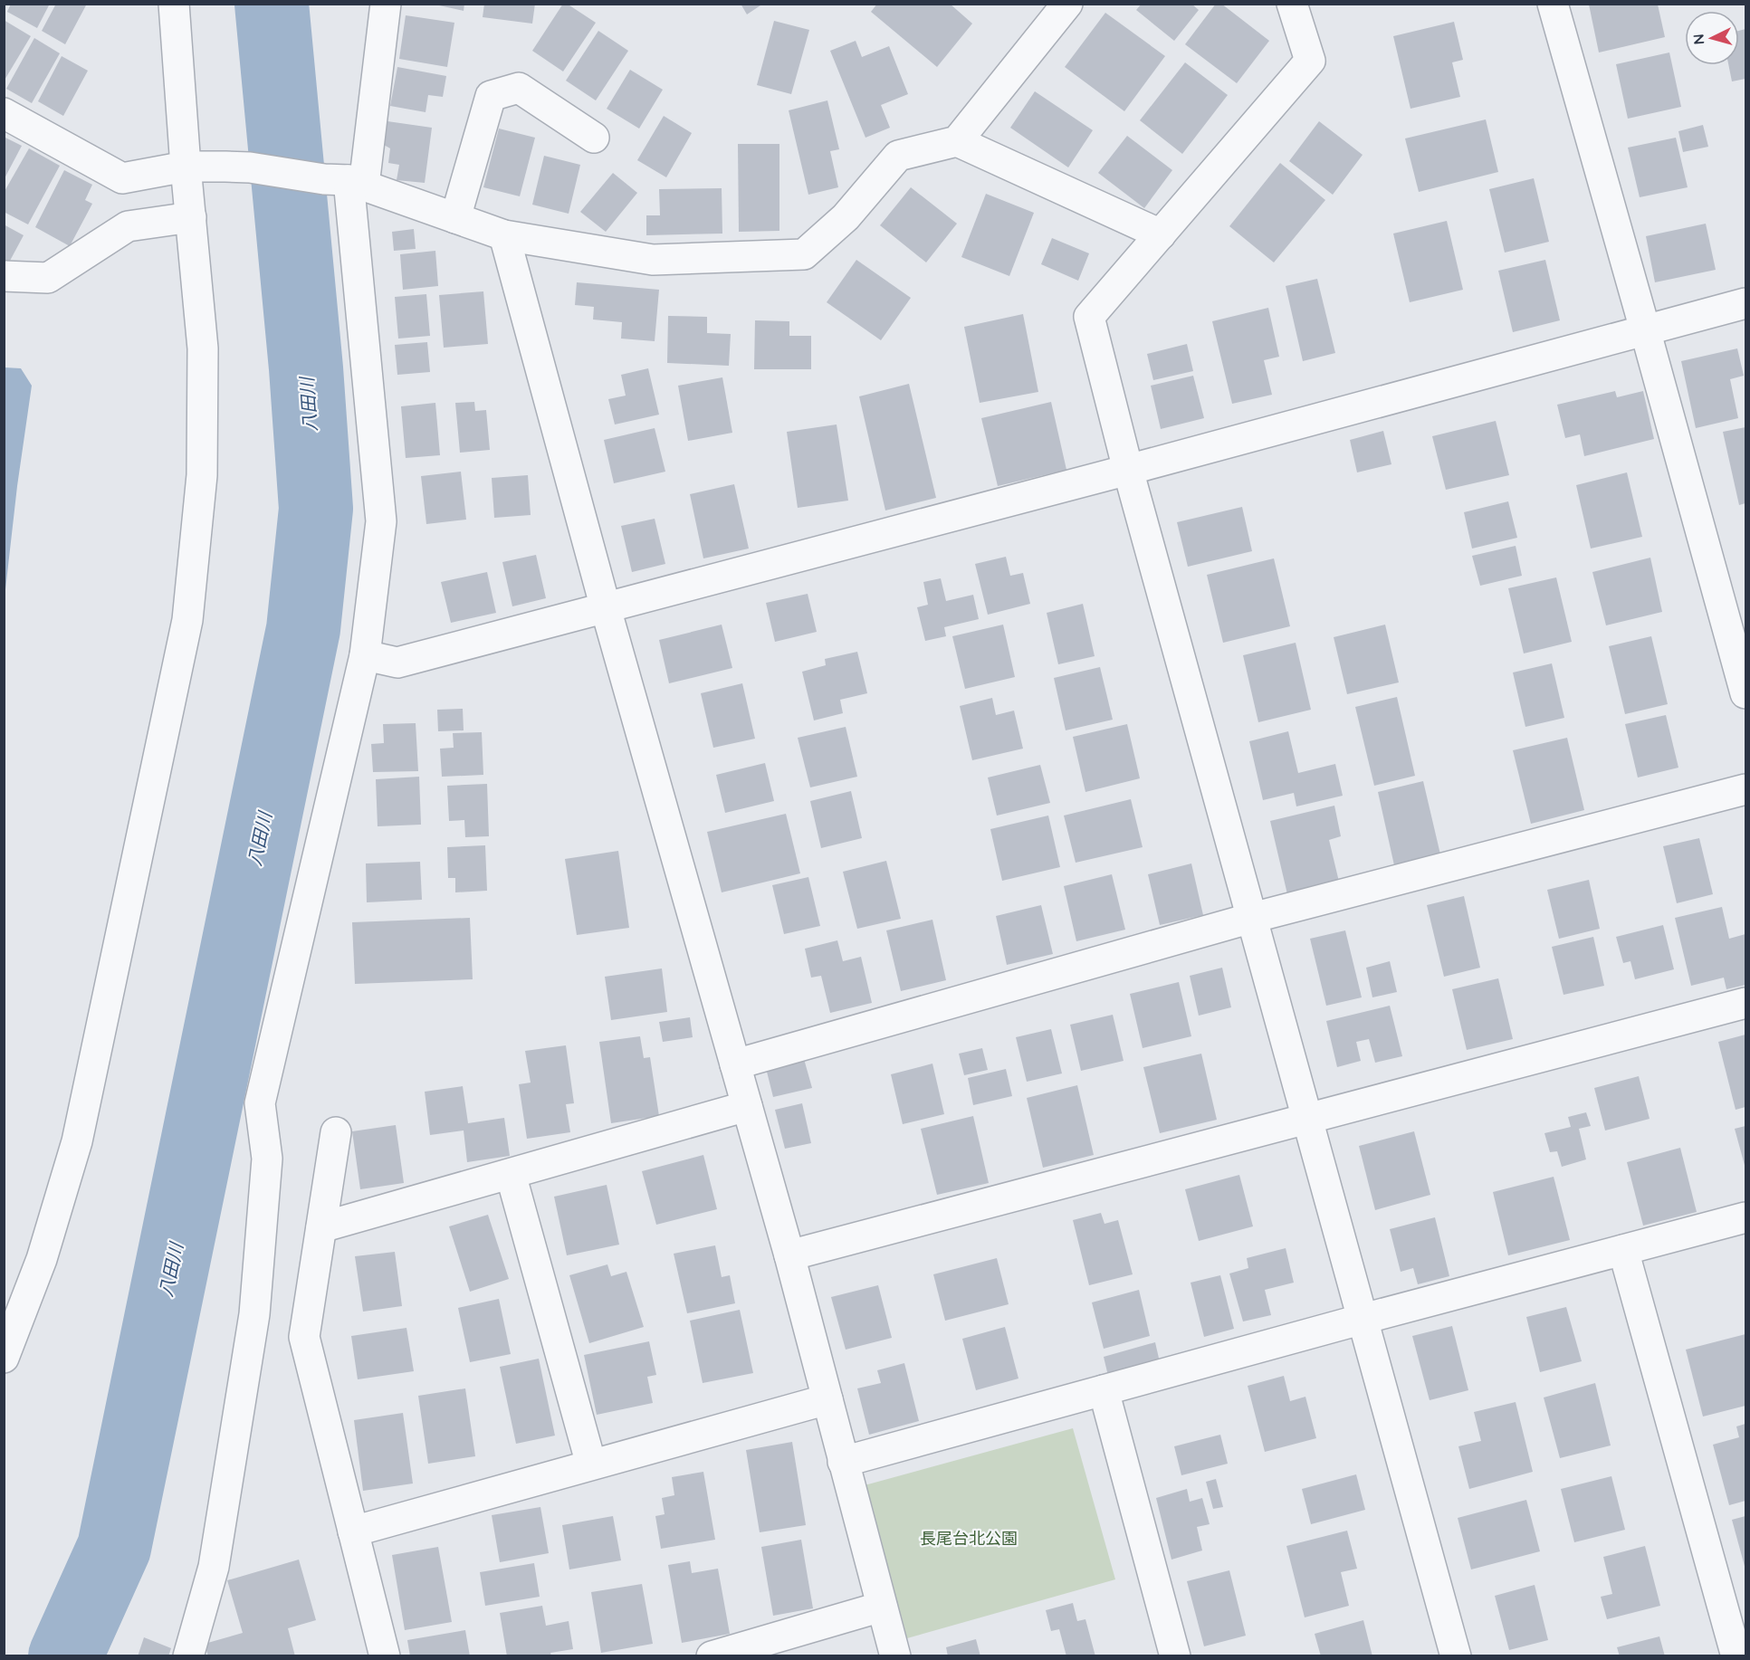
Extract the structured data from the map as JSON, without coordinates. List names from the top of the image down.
{
  "water": ["八田川"],
  "parks": ["長尾台北公園"],
  "north": "left"
}
